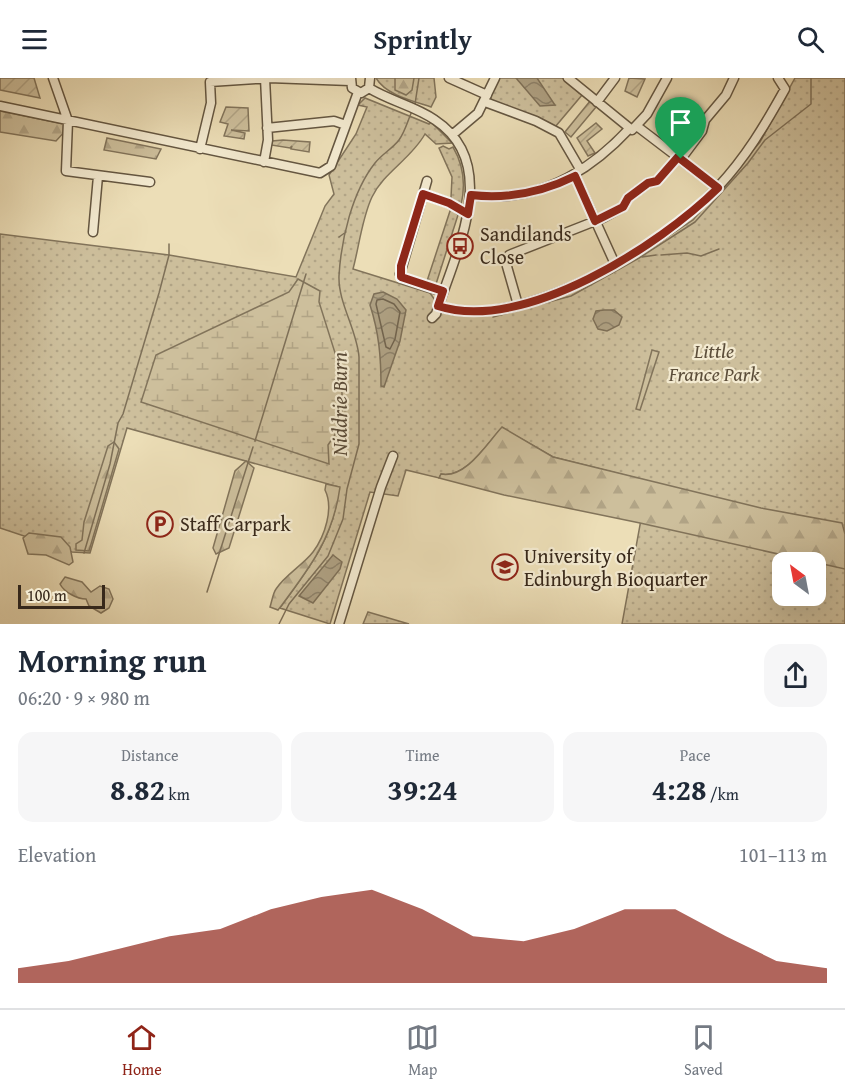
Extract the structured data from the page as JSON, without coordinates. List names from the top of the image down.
{
  "water": ["Niddrie Burn"],
  "parks": ["Little France Park"],
  "places": {
    "bus stop": ["Sandilands Close"],
    "parking": ["Staff Carpark"],
    "school or university": ["University of Edinburgh Bioquarter"]
  },
  "scale_bar": "100 m",
  "north": "top left",
  "page": {
    "header": "Sprintly",
    "scale": "100 m",
    "heading": ["Morning run", "06:20 · 9 × 980 m"],
    "stats": [
      ["Distance", "8.82 km"],
      ["Time", "39:24"],
      ["Pace", "4:28 /km"]
    ],
    "chart": ["Elevation", "101–113 m"],
    "tabs": ["Home", "Map", "Saved"]
  }
}
